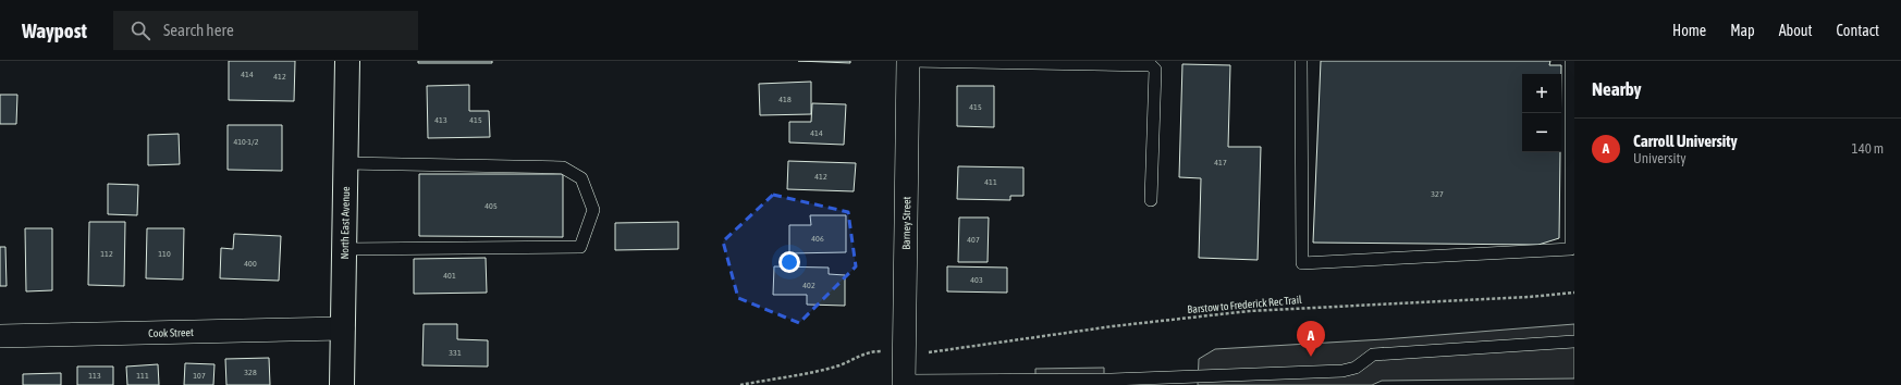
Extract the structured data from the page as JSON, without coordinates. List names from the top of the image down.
{
  "streets": {
    "main road": ["North East Avenue"],
    "street": ["Barney Street", "Cook Street"],
    "path": ["Barstow to Frederick Rec Trail"]
  },
  "crossings": [
    ["North East Avenue", "Cook Street"]
  ],
  "house_numbers": [
    "414",
    "412",
    "418",
    "415",
    "413",
    "415",
    "414",
    "410-1/2",
    "417",
    "412",
    "411",
    "327",
    "405",
    "406",
    "407",
    "112",
    "110",
    "400",
    "401",
    "403",
    "402",
    "331",
    "328",
    "113",
    "111",
    "107"
  ],
  "page": {
    "header": "Waypost",
    "search": "Search here",
    "nav": [
      "Home",
      "Map",
      "About",
      "Contact"
    ],
    "heading": "Nearby",
    "map_buttons": ["+", "−"],
    "list": [
      {
        "mark": "A",
        "name": "Carroll University",
        "note": "University",
        "value": "140 m"
      }
    ],
    "pins": "A"
  }
}
